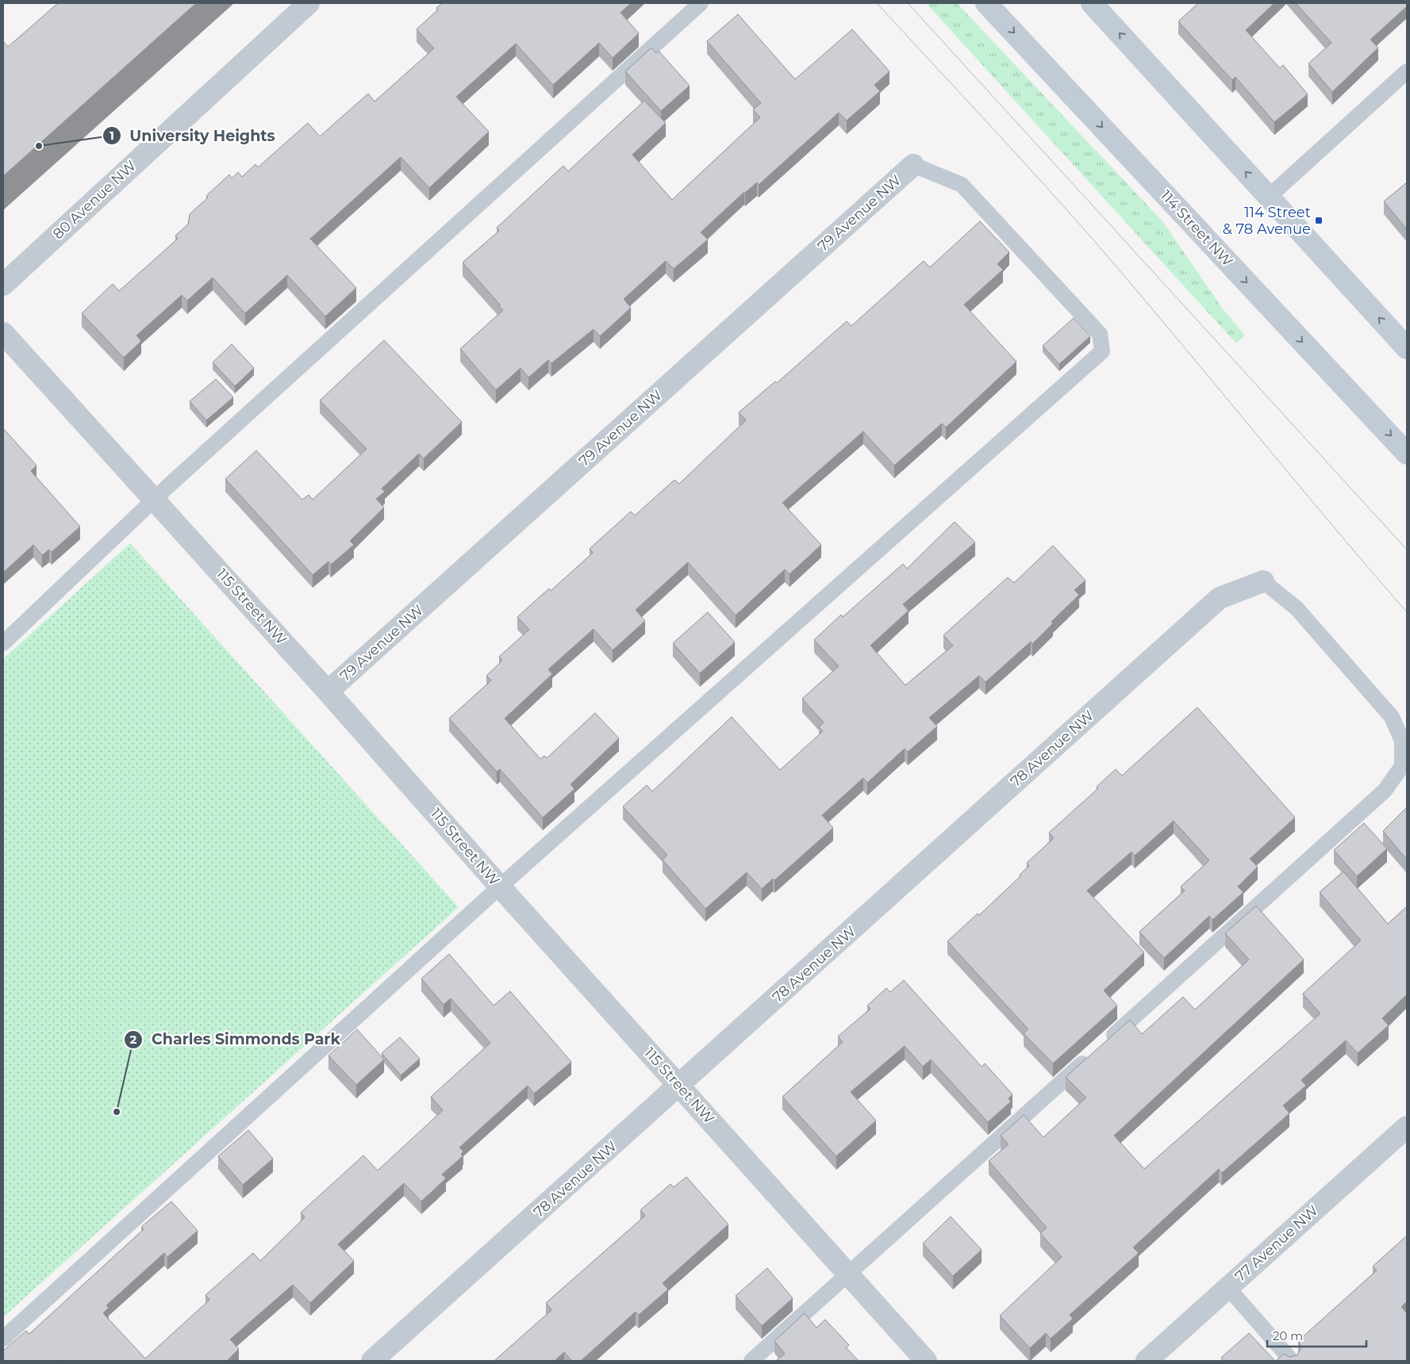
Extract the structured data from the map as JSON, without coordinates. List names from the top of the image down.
{
  "streets": {
    "main road": ["114 Street NW"],
    "street": [
      "80 Avenue NW",
      "79 Avenue NW",
      "115 Street NW",
      "78 Avenue NW",
      "77 Avenue NW"
    ]
  },
  "crossings": [
    ["79 Avenue NW", "115 Street NW"],
    ["115 Street NW", "78 Avenue NW"]
  ],
  "places": {
    "other": ["University Heights", "Charles Simmonds Park"],
    "transit": ["114 Street & 78 Avenue"]
  },
  "scale_bar": "20 m"
}
